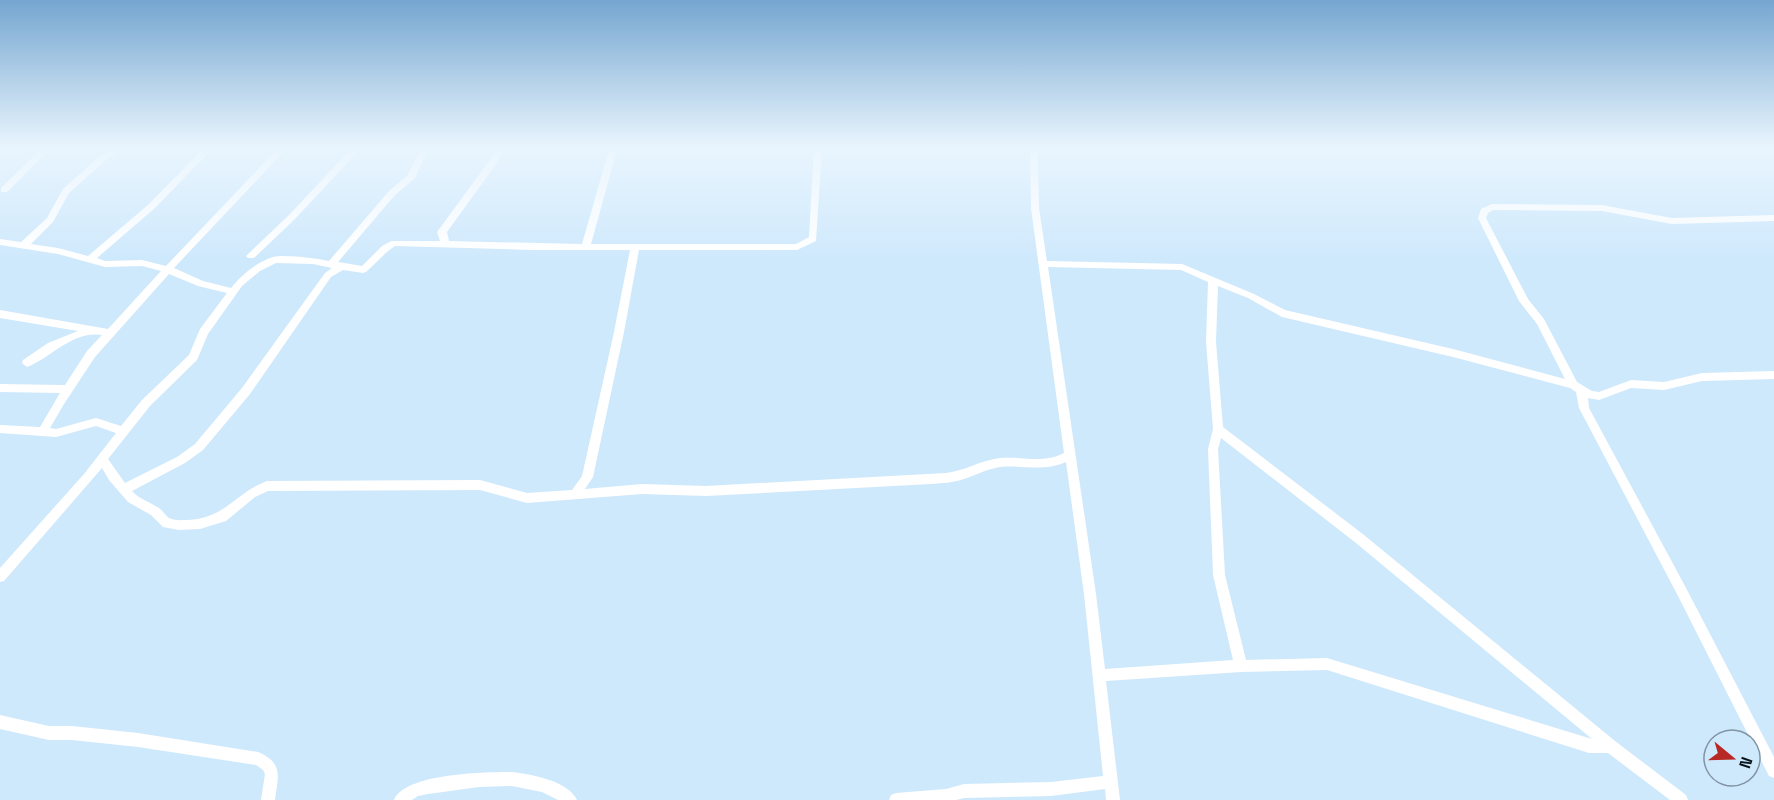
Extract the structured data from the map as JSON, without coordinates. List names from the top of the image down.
{
  "north": "right"
}
